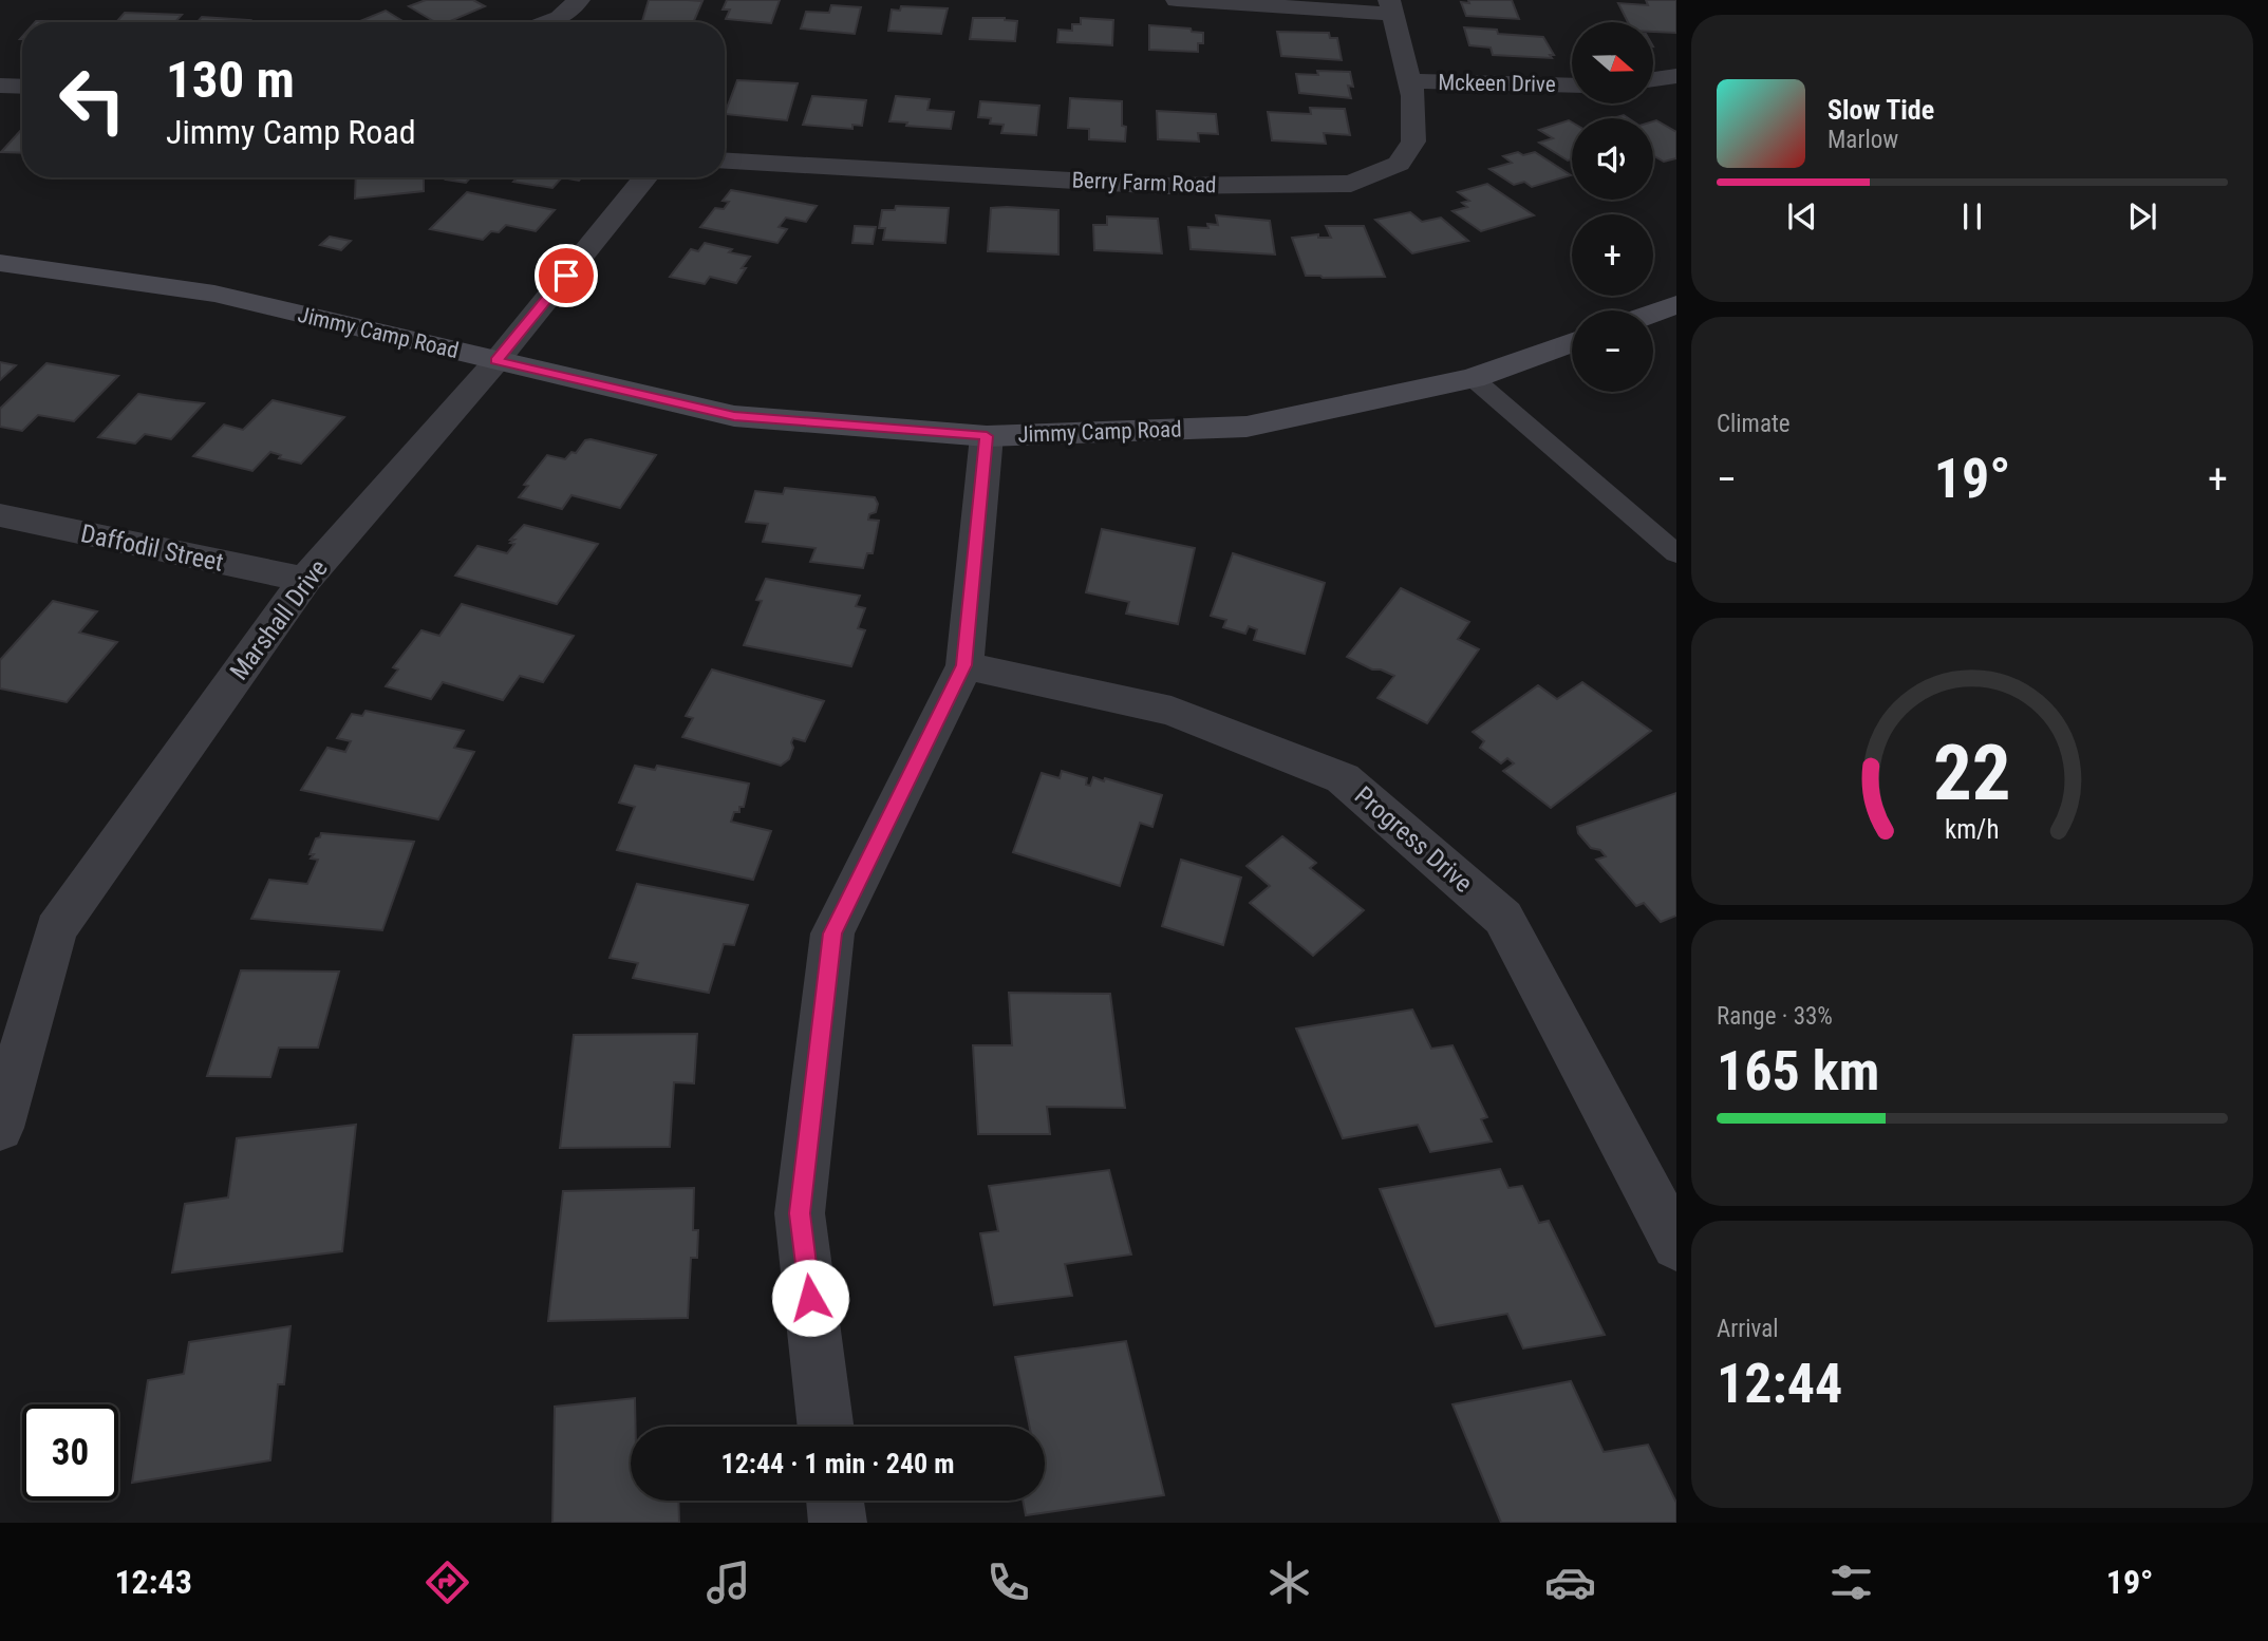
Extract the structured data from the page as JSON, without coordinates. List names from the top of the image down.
{
  "streets": {
    "street": [
      "Mckeen Drive",
      "Berry Farm Road",
      "Jimmy Camp Road",
      "Daffodil Street",
      "Marshall Drive",
      "Progress Drive"
    ]
  },
  "crossings": [
    ["Mckeen Drive", "Berry Farm Road"],
    ["Jimmy Camp Road", "Marshall Drive"],
    ["Daffodil Street", "Marshall Drive"]
  ],
  "north": "right",
  "page": {
    "map_buttons": ["+", "−"],
    "turn": ["130 m", "Jimmy Camp Road"],
    "song": ["Slow Tide", "Marlow"],
    "tile": [
      "Climate",
      ["Range · 33%", "165 km"],
      ["Arrival", "12:44"]
    ],
    "heat": ["−", "19°", "+"],
    "limit": "30",
    "trip": "12:44 · 1 min · 240 m",
    "tabs": ["12:43", "19°"],
    "gauge": ["22", "km/h"]
  }
}
